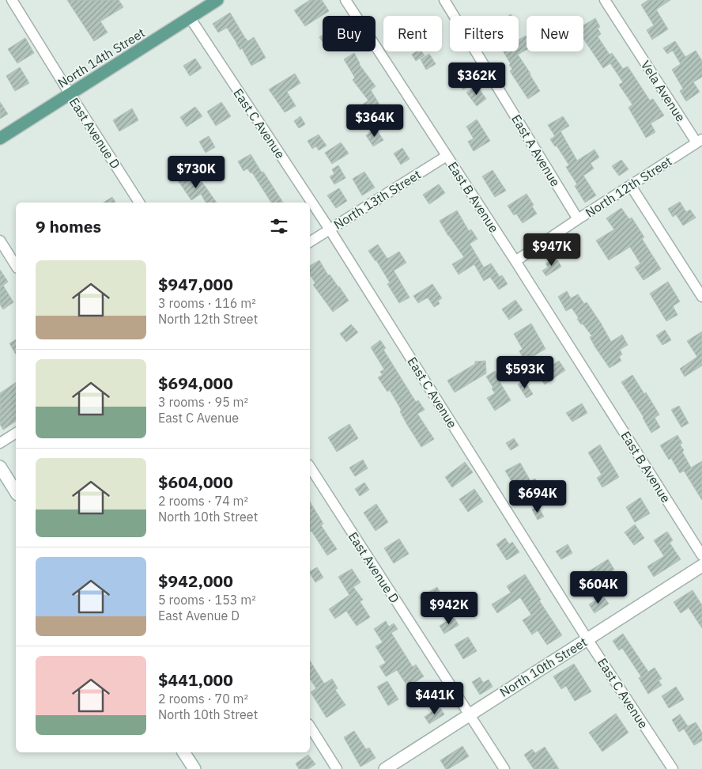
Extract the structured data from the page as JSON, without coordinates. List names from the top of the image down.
{
  "streets": {
    "main road": ["North 14th Street"],
    "street": [
      "Vela Avenue",
      "East C Avenue",
      "East Avenue D",
      "East A Avenue",
      "North 12th Street",
      "East B Avenue",
      "North 13th Street",
      "North 10th Street"
    ]
  },
  "crossings": [
    ["North 14th Street", "East C Avenue"],
    ["North 14th Street", "East Avenue D"],
    ["Vela Avenue", "North 12th Street"],
    ["East C Avenue", "North 13th Street"],
    ["East C Avenue", "North 10th Street"],
    ["East Avenue D", "North 10th Street"],
    ["East A Avenue", "North 12th Street"],
    ["North 12th Street", "East B Avenue"],
    ["East B Avenue", "North 13th Street"]
  ],
  "page": {
    "chip": [
      "Buy",
      "Rent",
      "Filters",
      "New"
    ],
    "price": [
      "$362K",
      "$364K",
      "$730K",
      "$947K",
      "$593K",
      "$694K",
      "$604K",
      "$942K",
      "$441K"
    ],
    "heading": "9 homes",
    "list": [
      {
        "name": "$947,000",
        "note": "3 rooms · 116 m² · North 12th Street"
      },
      {
        "name": "$694,000",
        "note": "3 rooms · 95 m² · East C Avenue"
      },
      {
        "name": "$604,000",
        "note": "2 rooms · 74 m² · North 10th Street"
      },
      {
        "name": "$942,000",
        "note": "5 rooms · 153 m² · East Avenue D"
      },
      {
        "name": "$441,000",
        "note": "2 rooms · 70 m² · North 10th Street"
      }
    ]
  }
}
